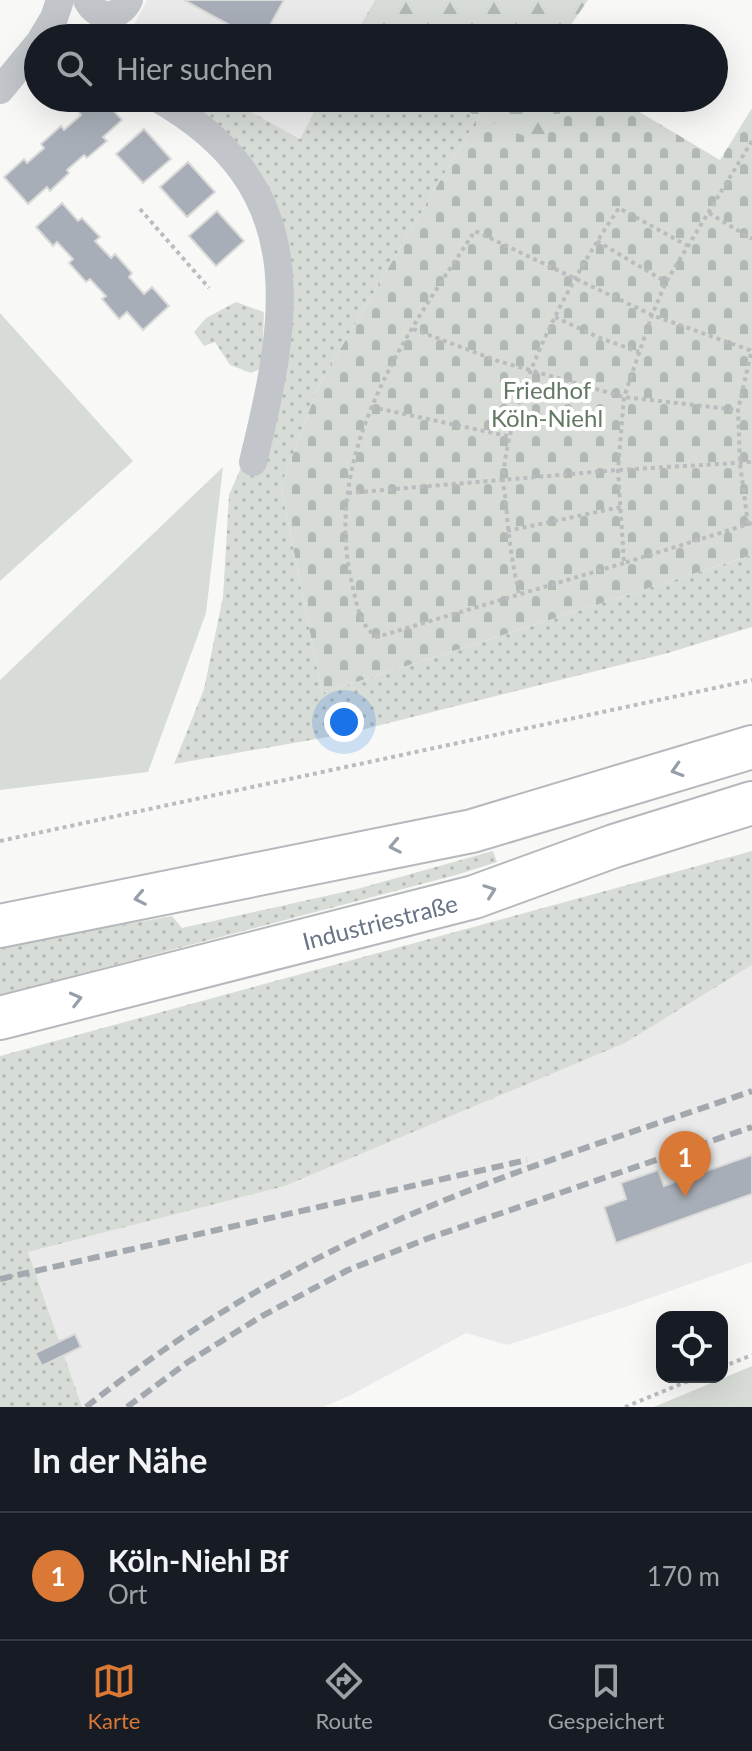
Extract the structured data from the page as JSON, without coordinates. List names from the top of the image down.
{
  "streets": {
    "highway": ["Industriestraße"]
  },
  "parks": ["Friedhof Köln-Niehl"],
  "page": {
    "search": "Hier suchen",
    "pins": "1",
    "heading": "In der Nähe",
    "list": [
      {
        "mark": "1",
        "name": "Köln-Niehl Bf",
        "note": "Ort",
        "value": "170 m"
      }
    ],
    "nav": ["Karte", "Route", "Gespeichert"]
  }
}
